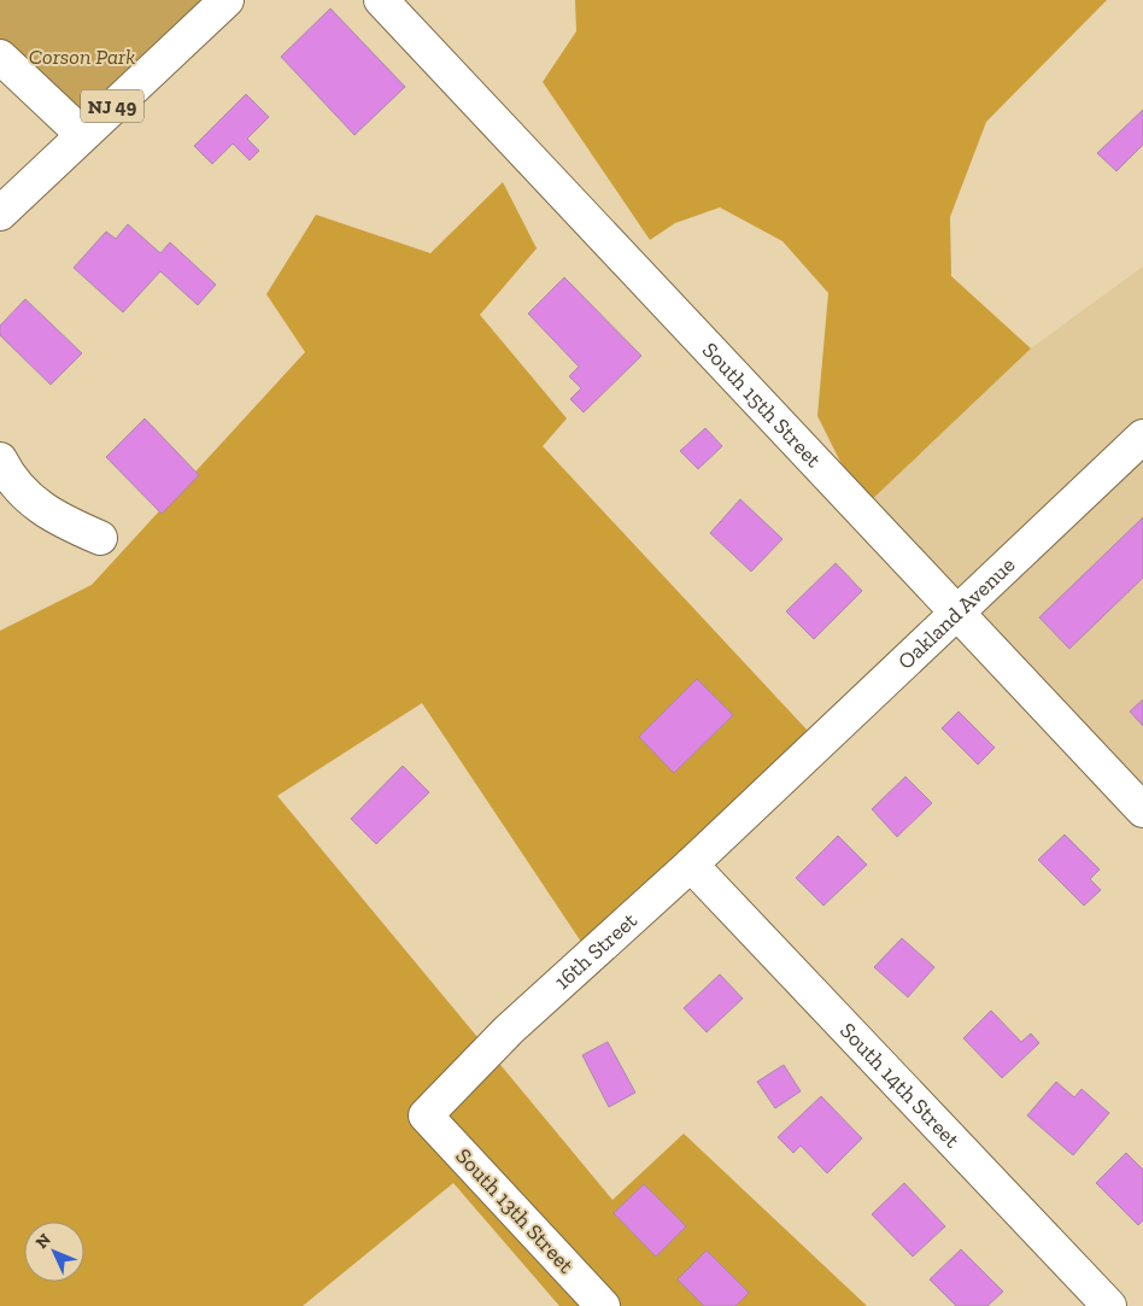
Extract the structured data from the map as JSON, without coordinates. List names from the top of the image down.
{
  "streets": {
    "main road": [
      "NJ 49",
      "South 15th Street",
      "Oakland Avenue",
      "16th Street",
      "South 14th Street",
      "South 13th Street"
    ]
  },
  "crossings": [
    ["South 15th Street", "Oakland Avenue"],
    ["Oakland Avenue", "16th Street"],
    ["16th Street", "South 14th Street"],
    ["16th Street", "South 13th Street"]
  ],
  "parks": ["Corson Park"],
  "north": "top left"
}
